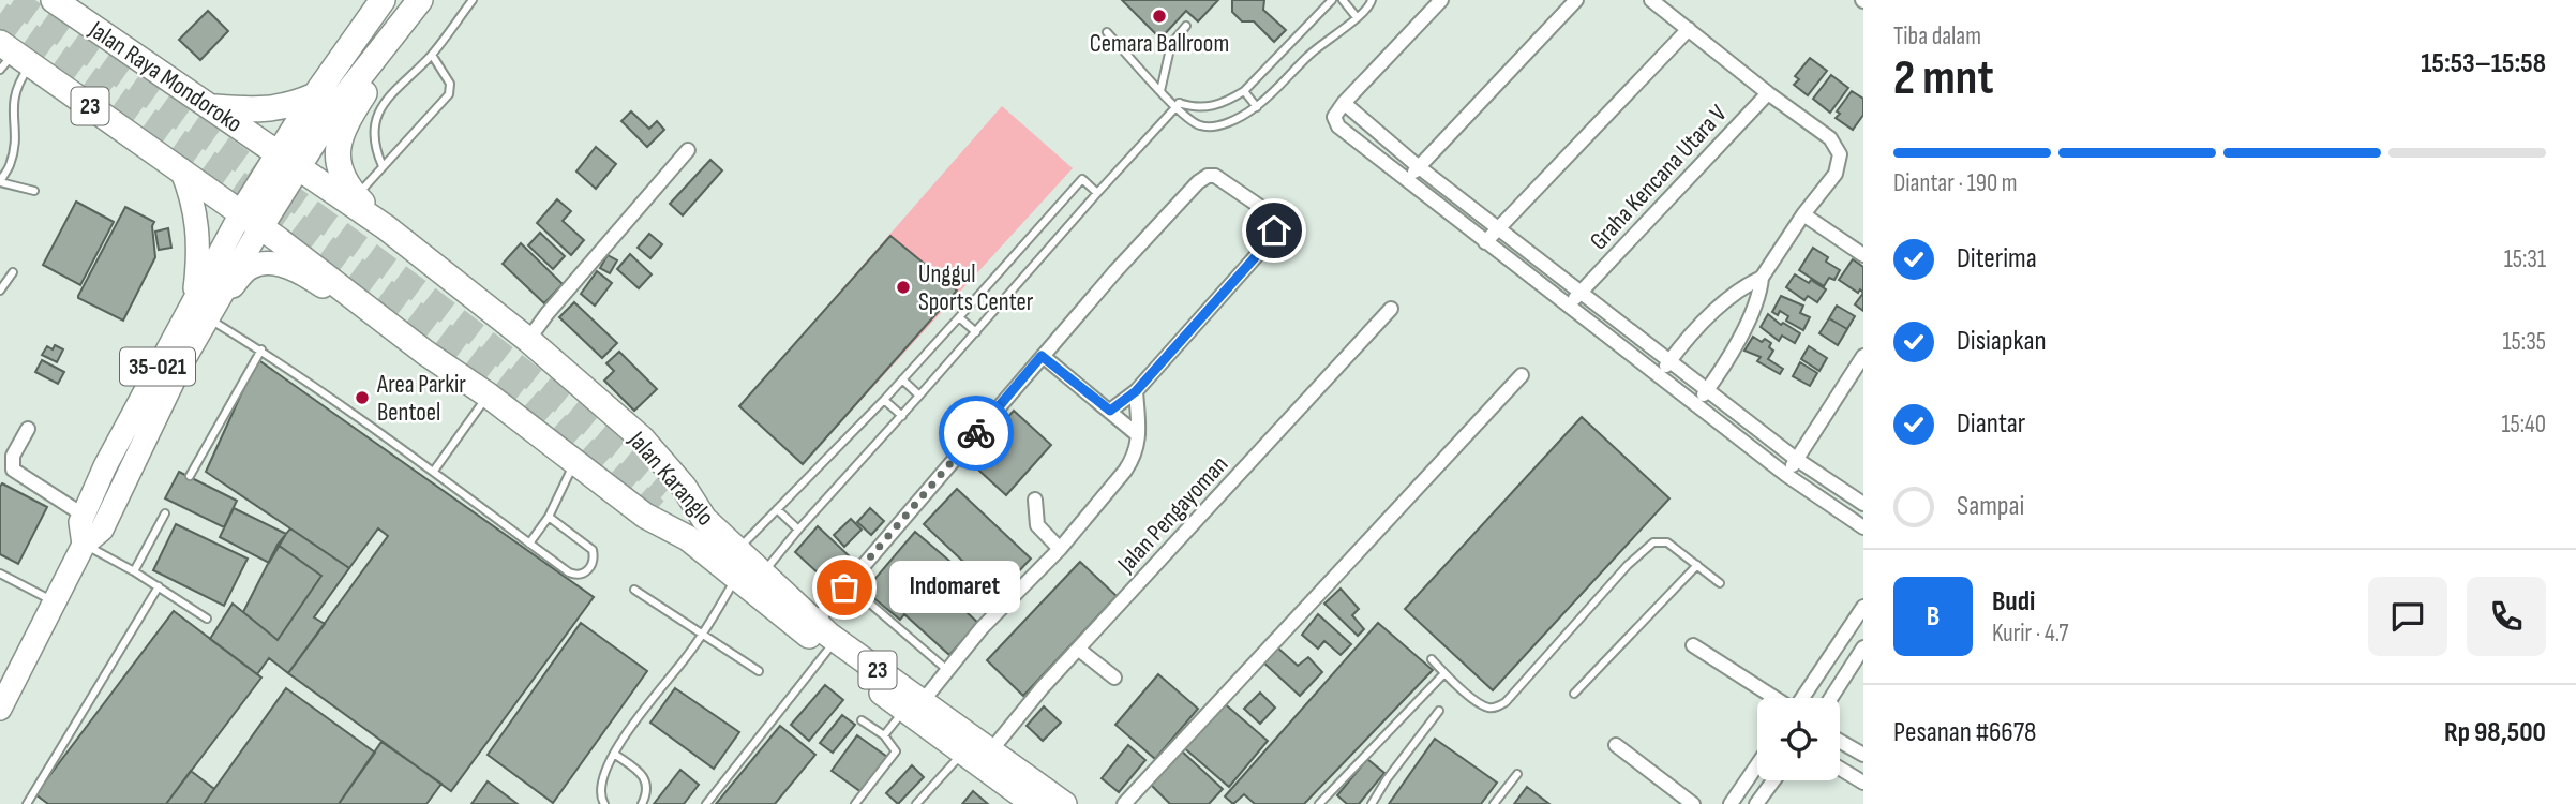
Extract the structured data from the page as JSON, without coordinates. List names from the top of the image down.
{
  "streets": {
    "highway": ["Jalan Raya Mondoroko", "23", "Jalan Karanglo"],
    "main road": ["35-021"],
    "street": ["Graha Kencana Utara V", "Jalan Pengayoman"]
  },
  "crossings": [
    ["Jalan Raya Mondoroko", "Jalan Karanglo"],
    ["23", "35-021"],
    ["23", "Jalan Karanglo"],
    ["35-021", "Jalan Karanglo"],
    ["Jalan Karanglo", "Jalan Pengayoman"]
  ],
  "places": [
    "Cemara Ballroom",
    "Unggul Sports Center",
    "Area Parkir Bentoel",
    "Indomaret"
  ],
  "page": {
    "heading": ["2 mnt", "Tiba dalam", "15:53–15:58"],
    "panel": [
      "Budi",
      "Kurir · 4.7",
      "Pesanan #6678",
      "Rp 98,500"
    ],
    "bar": "Diantar · 190 m",
    "list": [
      ["Diterima", "15:31"],
      ["Disiapkan", "15:35"],
      ["Diantar", "15:40"],
      "Sampai"
    ],
    "bubble": "Indomaret",
    "round": "B"
  }
}
